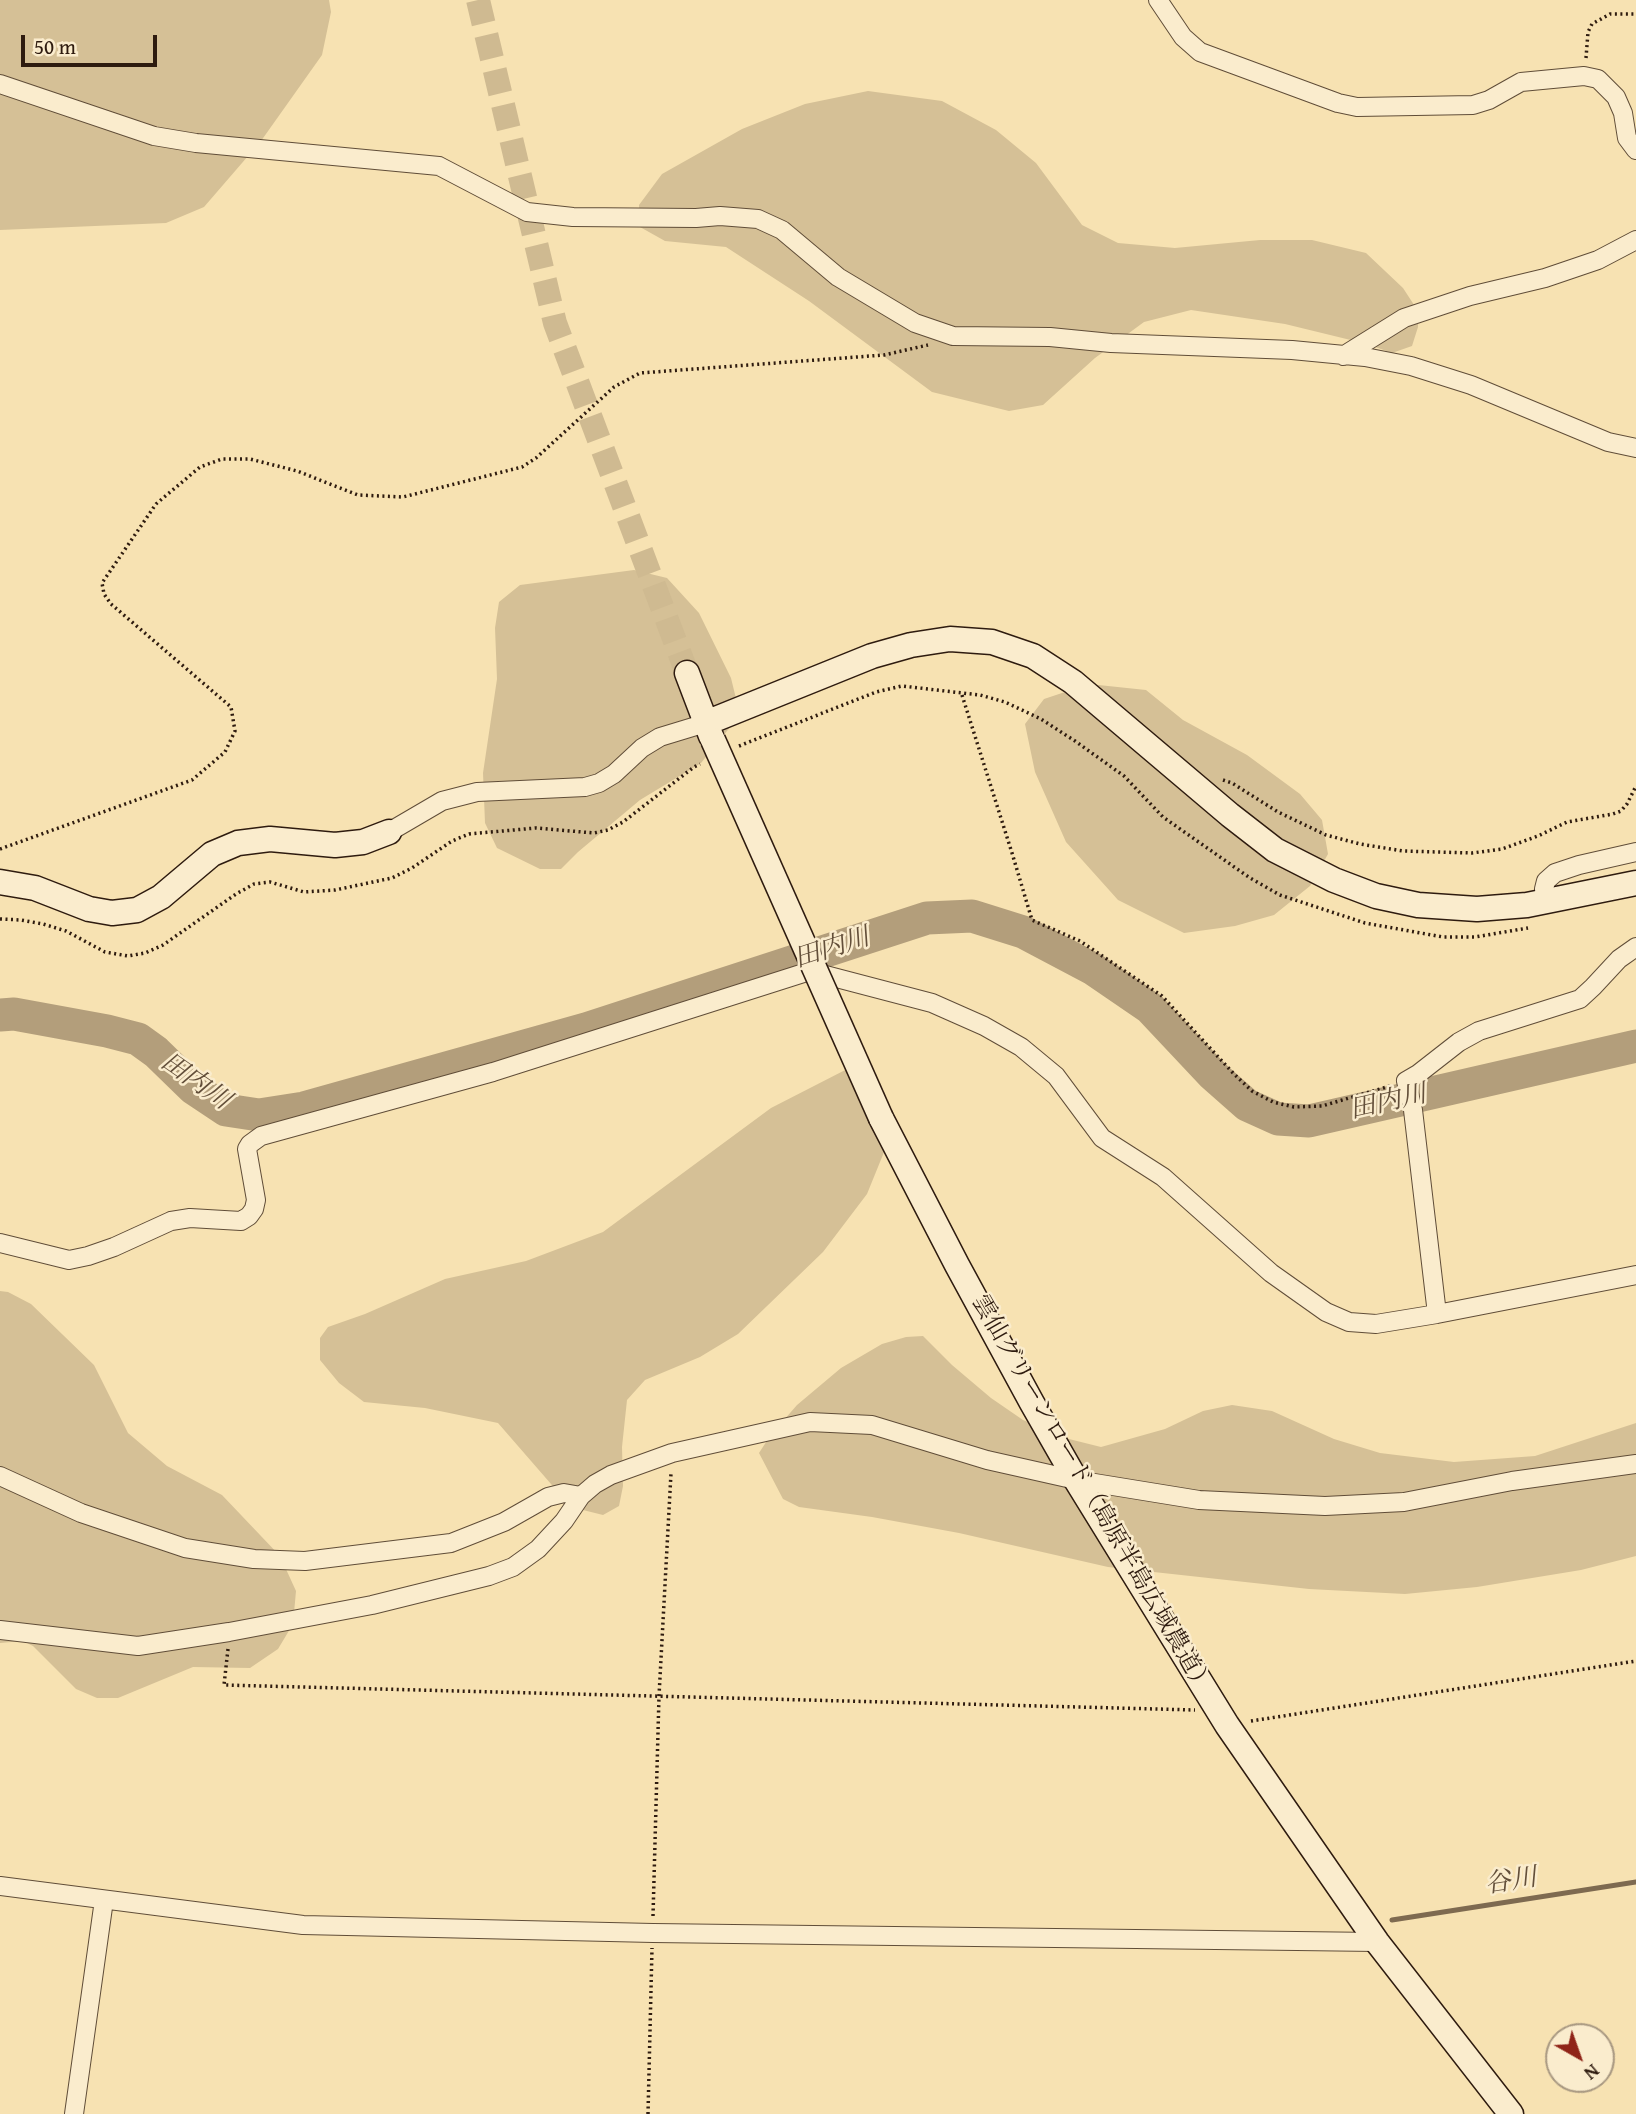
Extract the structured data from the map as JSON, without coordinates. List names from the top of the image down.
{
  "streets": {
    "street": ["雲仙グリーンロード（島原半島広域農道）"]
  },
  "water": ["田内川", "谷川"],
  "scale_bar": "50 m",
  "north": "bottom right"
}
